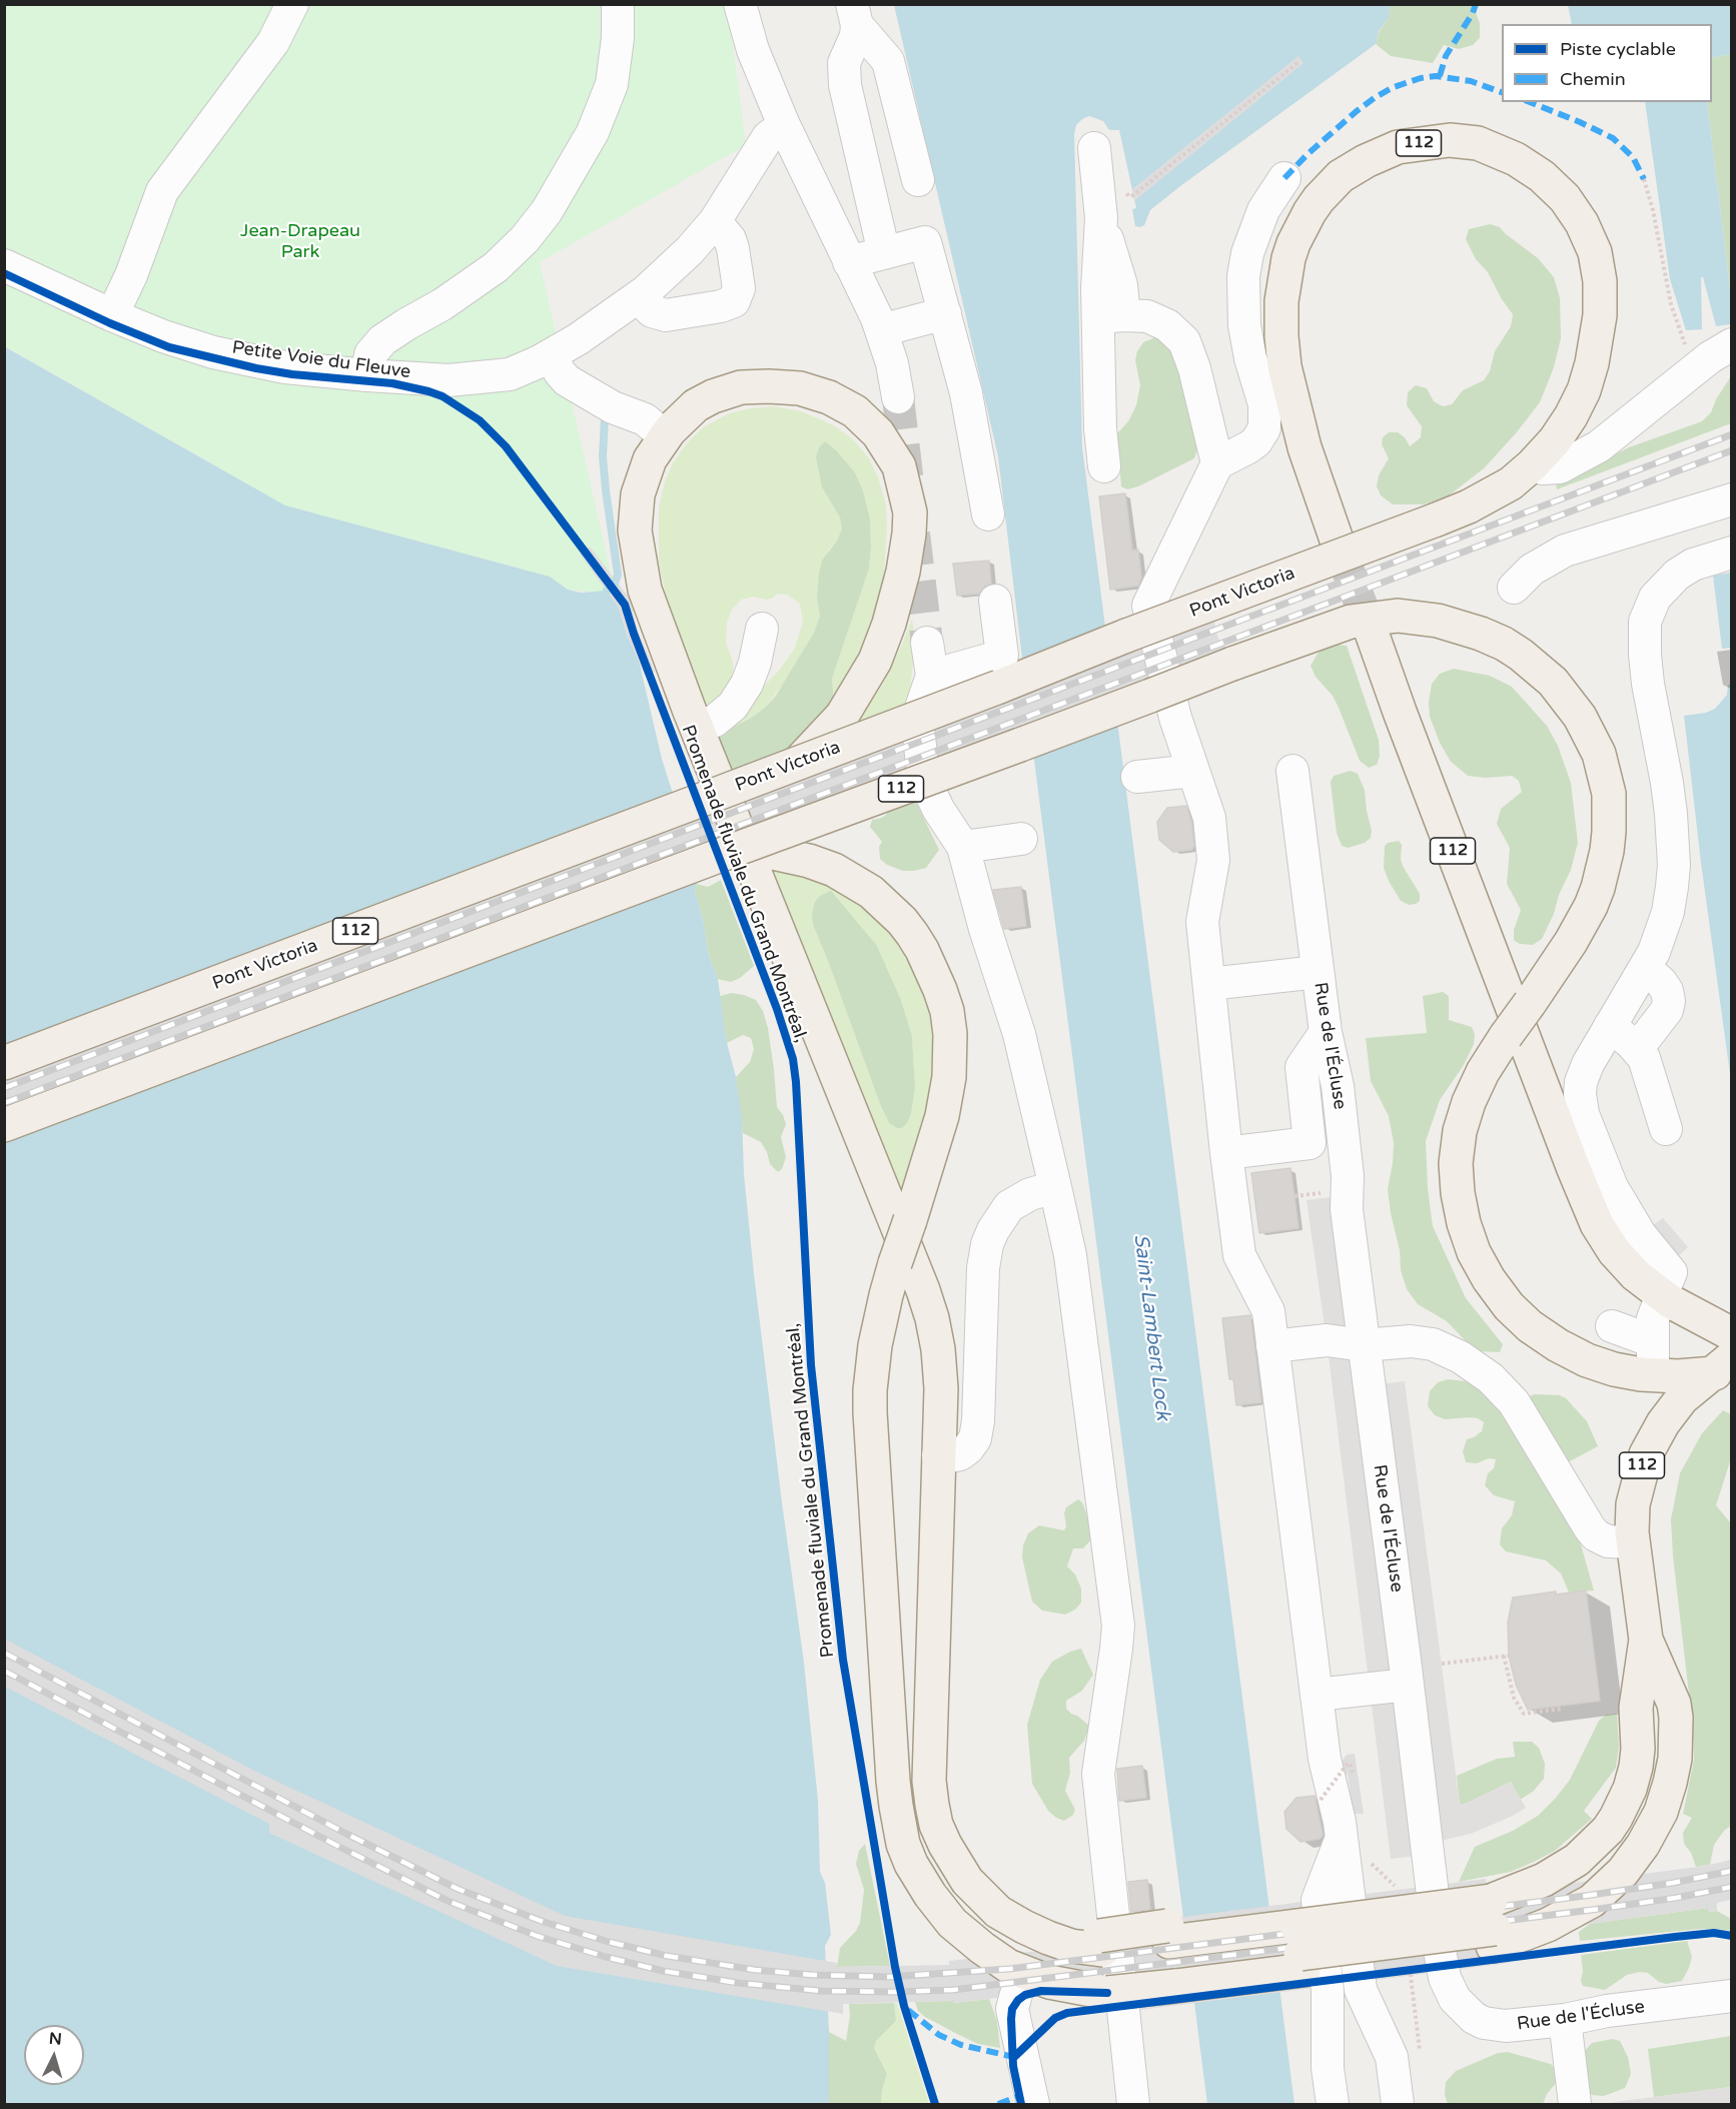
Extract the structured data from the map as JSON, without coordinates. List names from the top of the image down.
{
  "streets": {
    "main road": ["112", "Pont Victoria"],
    "lane": ["Rue de l'Écluse"],
    "cycle path": ["Petite Voie du Fleuve"]
  },
  "crossings": [
    ["112", "Pont Victoria"]
  ],
  "water": ["Saint-Lambert Lock"],
  "parks": ["Jean-Drapeau Park"],
  "legend": ["Piste cyclable", "Chemin"],
  "north": "top"
}
